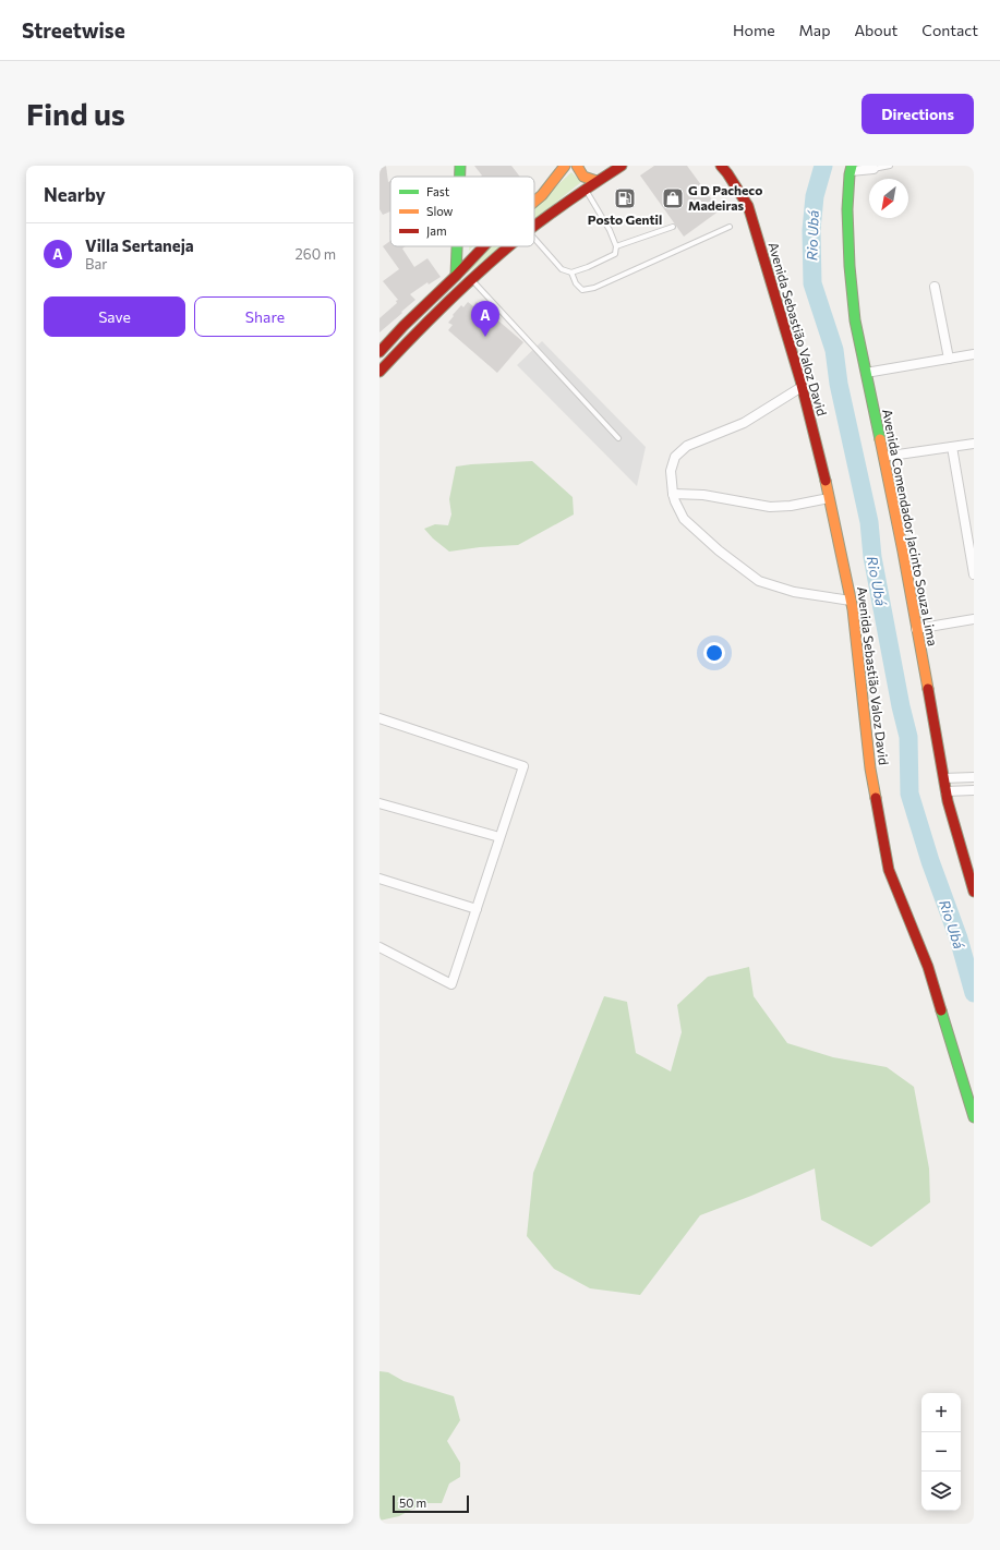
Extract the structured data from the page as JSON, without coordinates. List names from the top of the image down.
{
  "streets": {
    "street": ["Avenida Sebastião Valoz David", "Avenida Comendador Jacinto Souza Lima"]
  },
  "water": ["Rio Ubá"],
  "places": {
    "fuel station": ["Posto Gentil"],
    "shop": ["G D Pacheco Madeiras"]
  },
  "legend": ["Fast", "Slow", "Jam"],
  "scale_bar": "50 m",
  "north": "bottom left",
  "page": {
    "header": "Streetwise",
    "nav": [
      "Home",
      "Map",
      "About",
      "Contact"
    ],
    "buttons": [
      "Directions",
      ["Save", "Share"]
    ],
    "title": "Find us",
    "heading": "Nearby",
    "list": [
      {
        "mark": "A",
        "name": "Villa Sertaneja",
        "note": "Bar",
        "value": "260 m"
      }
    ],
    "pins": "A",
    "map_buttons": ["+", "−"],
    "scale": "50 m"
  }
}
